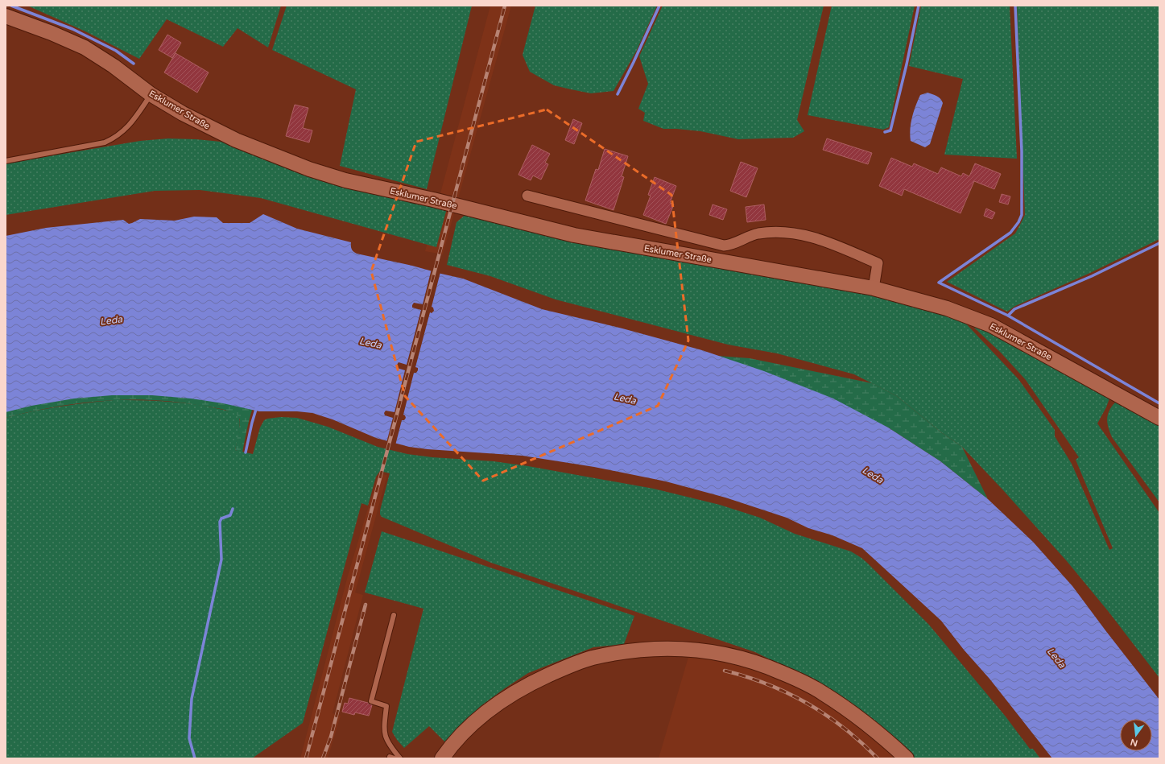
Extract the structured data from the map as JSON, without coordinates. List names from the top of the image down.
{
  "streets": {
    "street": ["Esklumer Straße"]
  },
  "water": ["Leda"],
  "north": "bottom"
}
